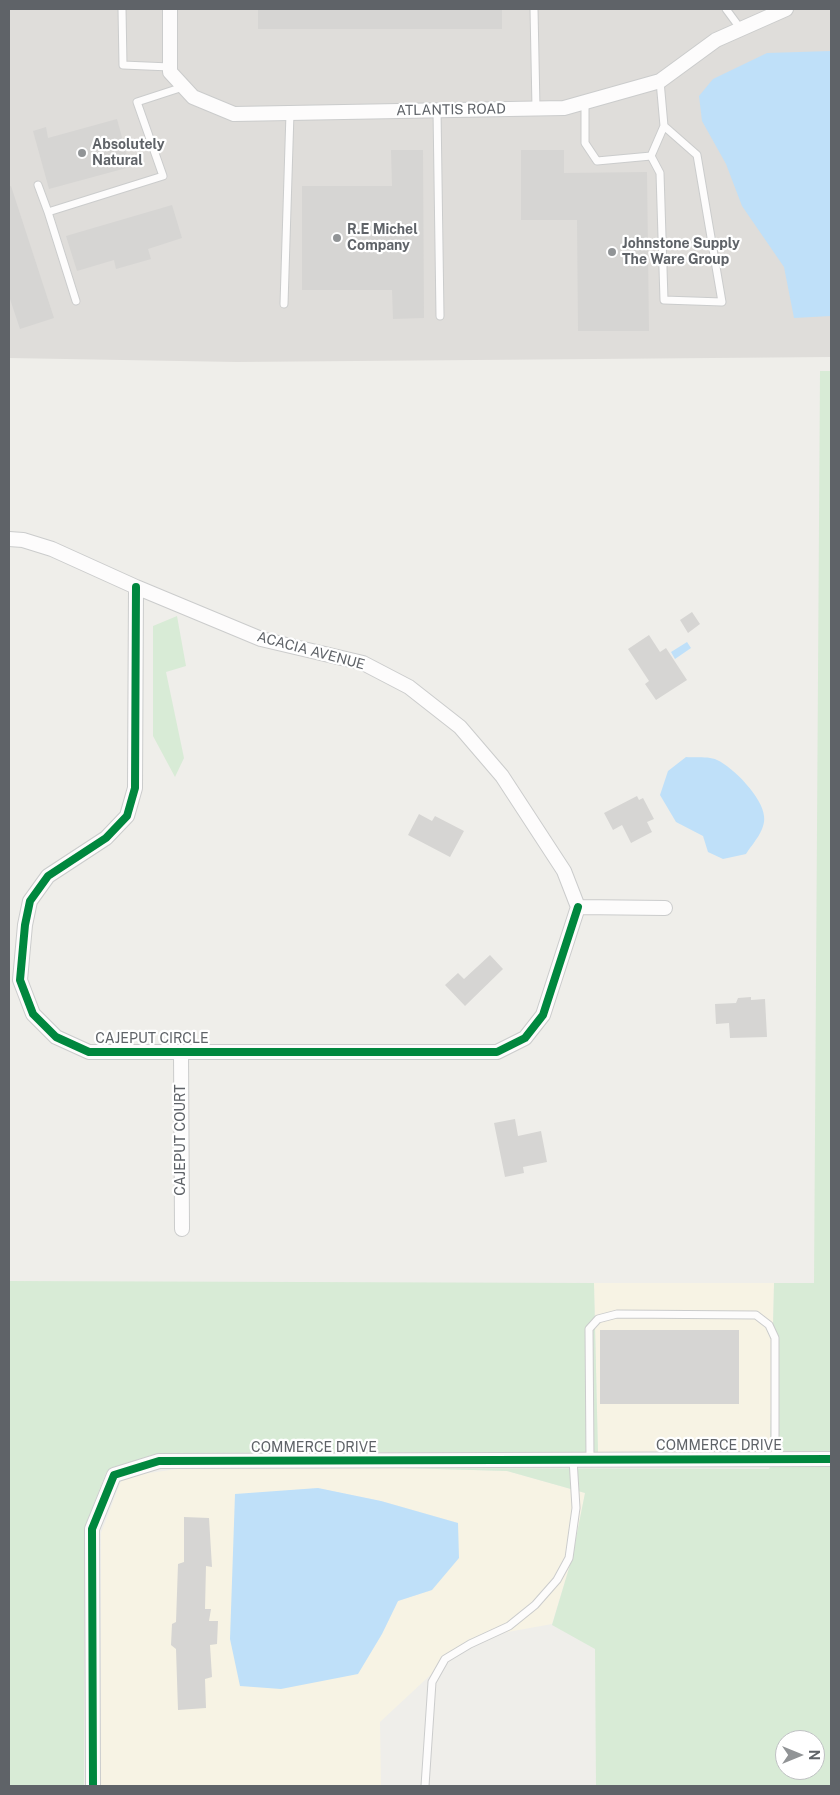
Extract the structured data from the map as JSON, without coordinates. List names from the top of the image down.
{
  "streets": {
    "street": [
      "ATLANTIS ROAD",
      "ACACIA AVENUE",
      "CAJEPUT CIRCLE",
      "CAJEPUT COURT",
      "COMMERCE DRIVE"
    ]
  },
  "crossings": [
    ["ACACIA AVENUE", "CAJEPUT CIRCLE"],
    ["CAJEPUT CIRCLE", "CAJEPUT COURT"]
  ],
  "places": ["Absolutely Natural", "R.E Michel Company", "Johnstone Supply The Ware Group"],
  "north": "right"
}
